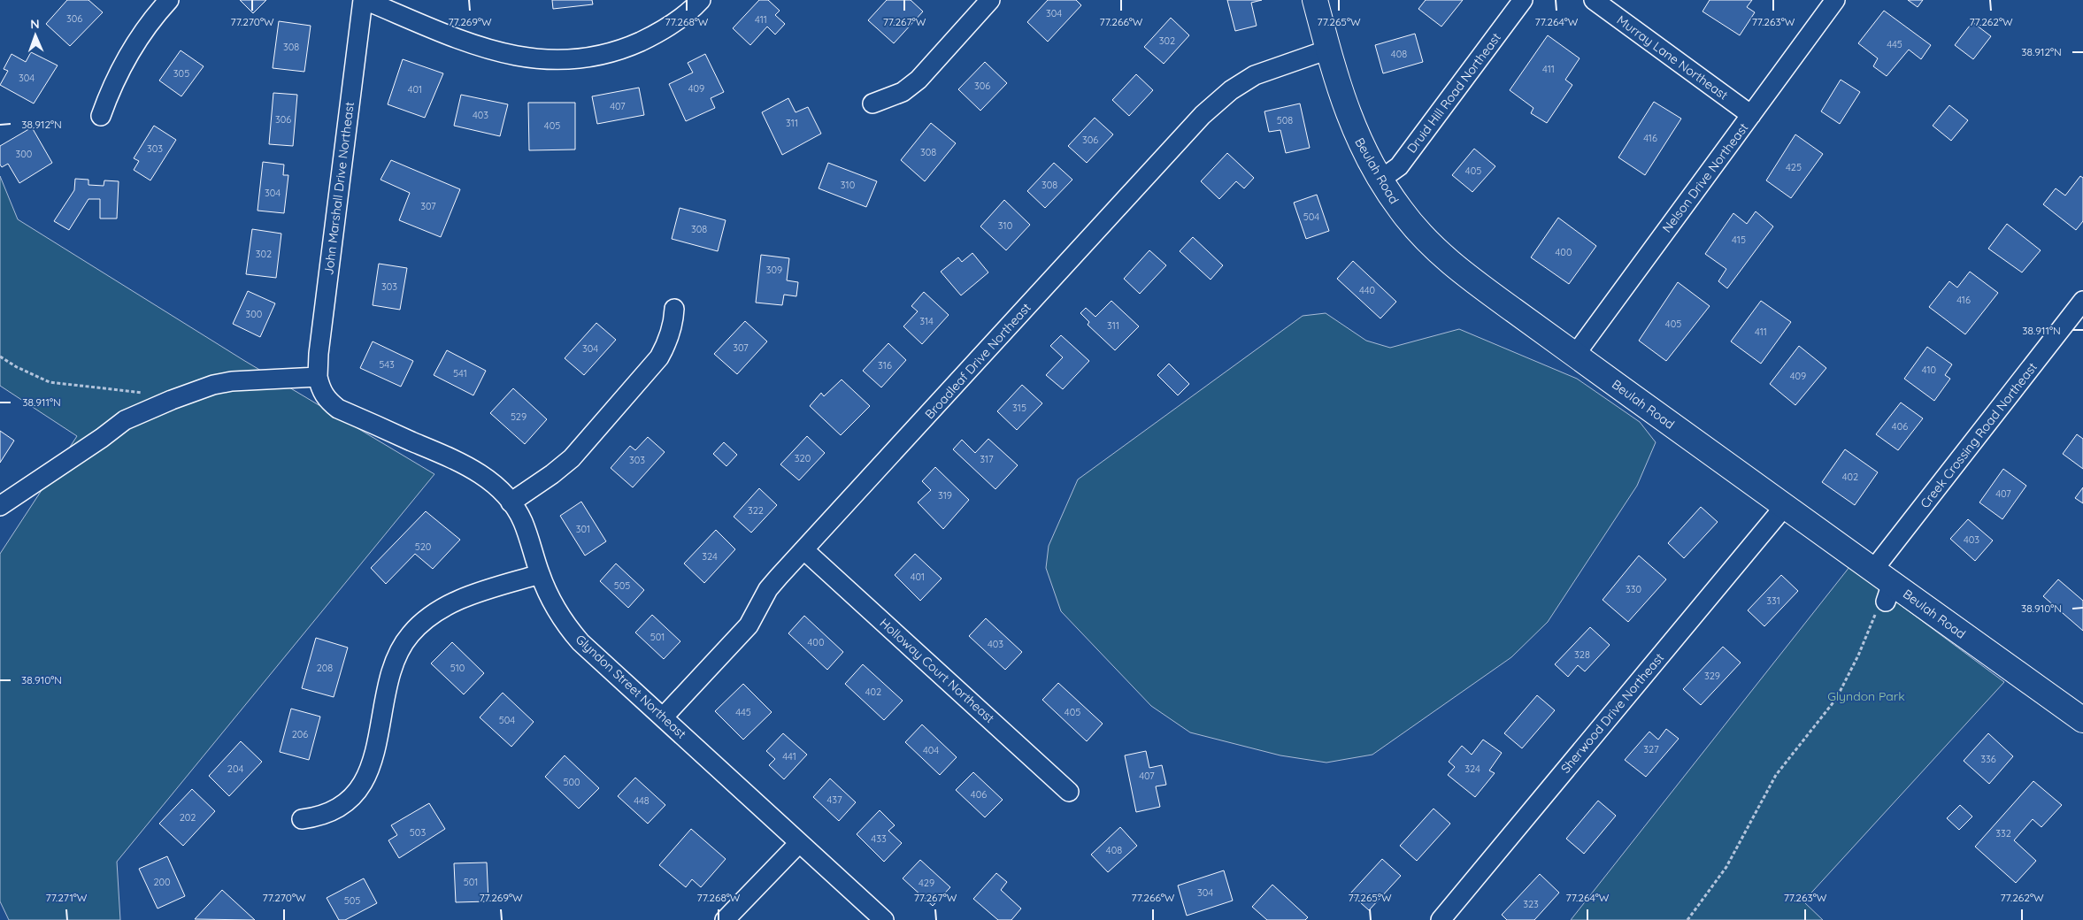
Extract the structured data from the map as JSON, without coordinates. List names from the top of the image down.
{
  "streets": {
    "main road": ["Beulah Road"],
    "street": [
      "Murray Lane Northeast",
      "Druid Hill Road Northeast",
      "Nelson Drive Northeast",
      "John Marshall Drive Northeast",
      "Broadleaf Drive Northeast",
      "Creek Crossing Road Northeast",
      "Holloway Court Northeast",
      "Glyndon Street Northeast",
      "Sherwood Drive Northeast"
    ]
  },
  "crossings": [
    ["Murray Lane Northeast", "Nelson Drive Northeast"],
    ["Druid Hill Road Northeast", "Beulah Road"],
    ["Beulah Road", "Nelson Drive Northeast"],
    ["Beulah Road", "Broadleaf Drive Northeast"],
    ["Beulah Road", "Creek Crossing Road Northeast"],
    ["Beulah Road", "Sherwood Drive Northeast"],
    ["John Marshall Drive Northeast", "Glyndon Street Northeast"],
    ["Broadleaf Drive Northeast", "Holloway Court Northeast"],
    ["Broadleaf Drive Northeast", "Glyndon Street Northeast"]
  ],
  "parks": ["Glyndon Park"],
  "house_numbers": [
    "304",
    "306",
    "411",
    "302",
    "445",
    "308",
    "408",
    "411",
    "305",
    "304",
    "306",
    "409",
    "401",
    "407",
    "403",
    "306",
    "508",
    "311",
    "405",
    "416",
    "306",
    "303",
    "308",
    "300",
    "425",
    "405",
    "310",
    "308",
    "304",
    "307",
    "504",
    "310",
    "308",
    "415",
    "400",
    "302",
    "309",
    "303",
    "440",
    "416",
    "300",
    "314",
    "405",
    "311",
    "411",
    "307",
    "304",
    "543",
    "316",
    "410",
    "541",
    "409",
    "315",
    "529",
    "406",
    "320",
    "317",
    "303",
    "402",
    "407",
    "319",
    "322",
    "301",
    "403",
    "520",
    "324",
    "401",
    "505",
    "330",
    "331",
    "501",
    "400",
    "403",
    "328",
    "208",
    "510",
    "329",
    "402",
    "445",
    "405",
    "504",
    "206",
    "327",
    "404",
    "441",
    "336",
    "204",
    "324",
    "407",
    "500",
    "406",
    "437",
    "448",
    "202",
    "503",
    "332",
    "433",
    "408",
    "200",
    "501",
    "429",
    "304",
    "505",
    "323"
  ],
  "north": "top",
  "coordinates": [
    "77.270°W",
    "77.269°W",
    "77.268°W",
    "77.267°W",
    "77.266°W",
    "77.265°W",
    "77.264°W",
    "77.263°W",
    "77.262°W",
    "38.912°N",
    "38.911°N",
    "38.910°N",
    "77.271°W"
  ]
}
